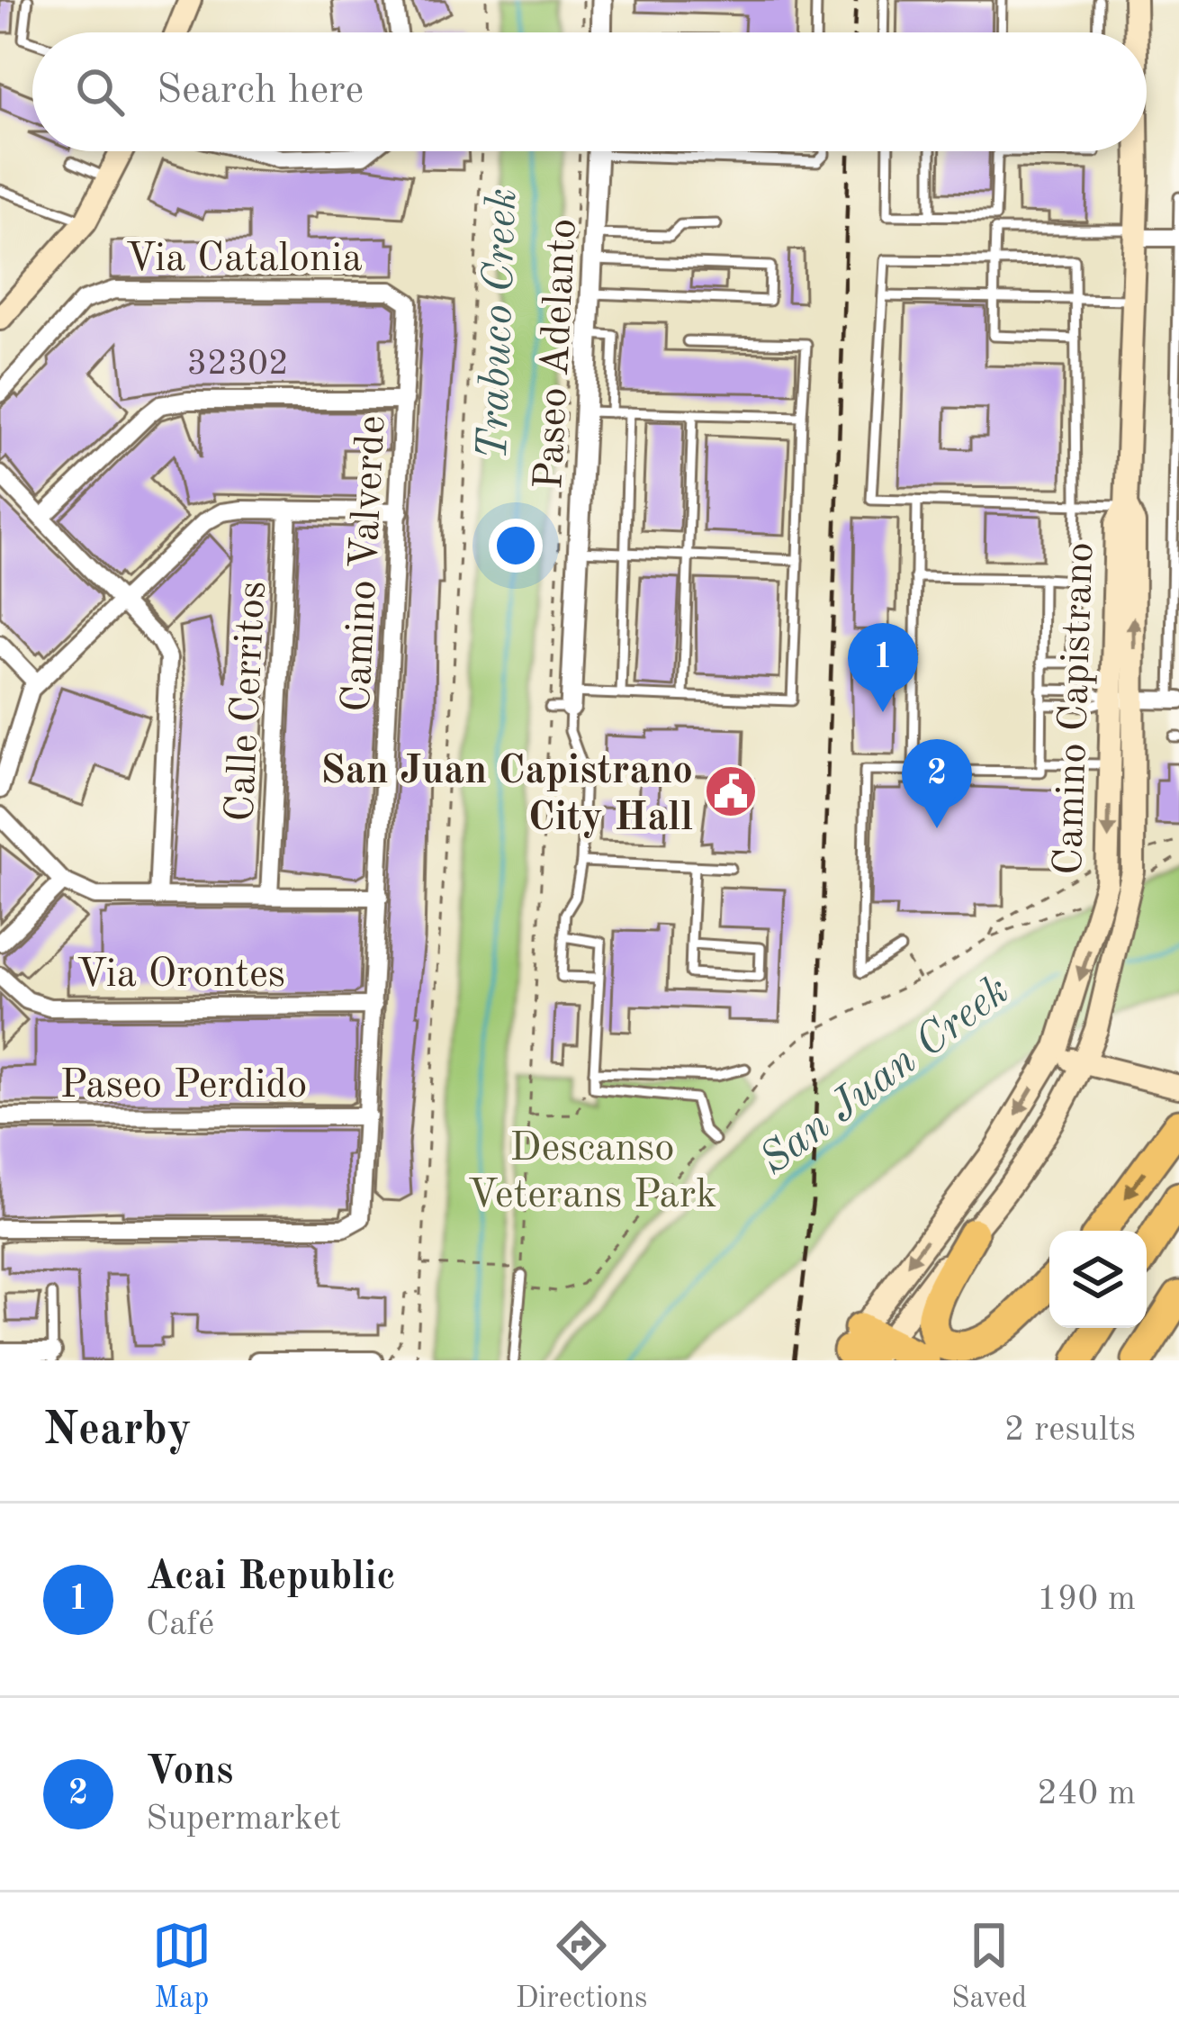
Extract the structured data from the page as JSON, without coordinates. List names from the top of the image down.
{
  "streets": {
    "main road": ["Camino Capistrano"],
    "street": [
      "Via Catalonia",
      "Paseo Adelanto",
      "Camino Valverde",
      "Calle Cerritos",
      "Via Orontes",
      "Paseo Perdido"
    ]
  },
  "crossings": [
    ["Via Catalonia", "Camino Valverde"],
    ["Camino Valverde", "Via Orontes"],
    ["Camino Valverde", "Paseo Perdido"]
  ],
  "water": ["Trabuco Creek", "San Juan Creek"],
  "parks": ["Descanso Veterans Park"],
  "places": {
    "public building": ["San Juan Capistrano City Hall"]
  },
  "house_numbers": ["32302"],
  "page": {
    "search": "Search here",
    "pins": ["1", "2"],
    "heading": ["Nearby", "2 results"],
    "list": [
      {
        "mark": "1",
        "name": "Acai Republic",
        "note": "Café",
        "value": "190 m"
      },
      {
        "mark": "2",
        "name": "Vons",
        "note": "Supermarket",
        "value": "240 m"
      }
    ],
    "nav": ["Map", "Directions", "Saved"]
  }
}
